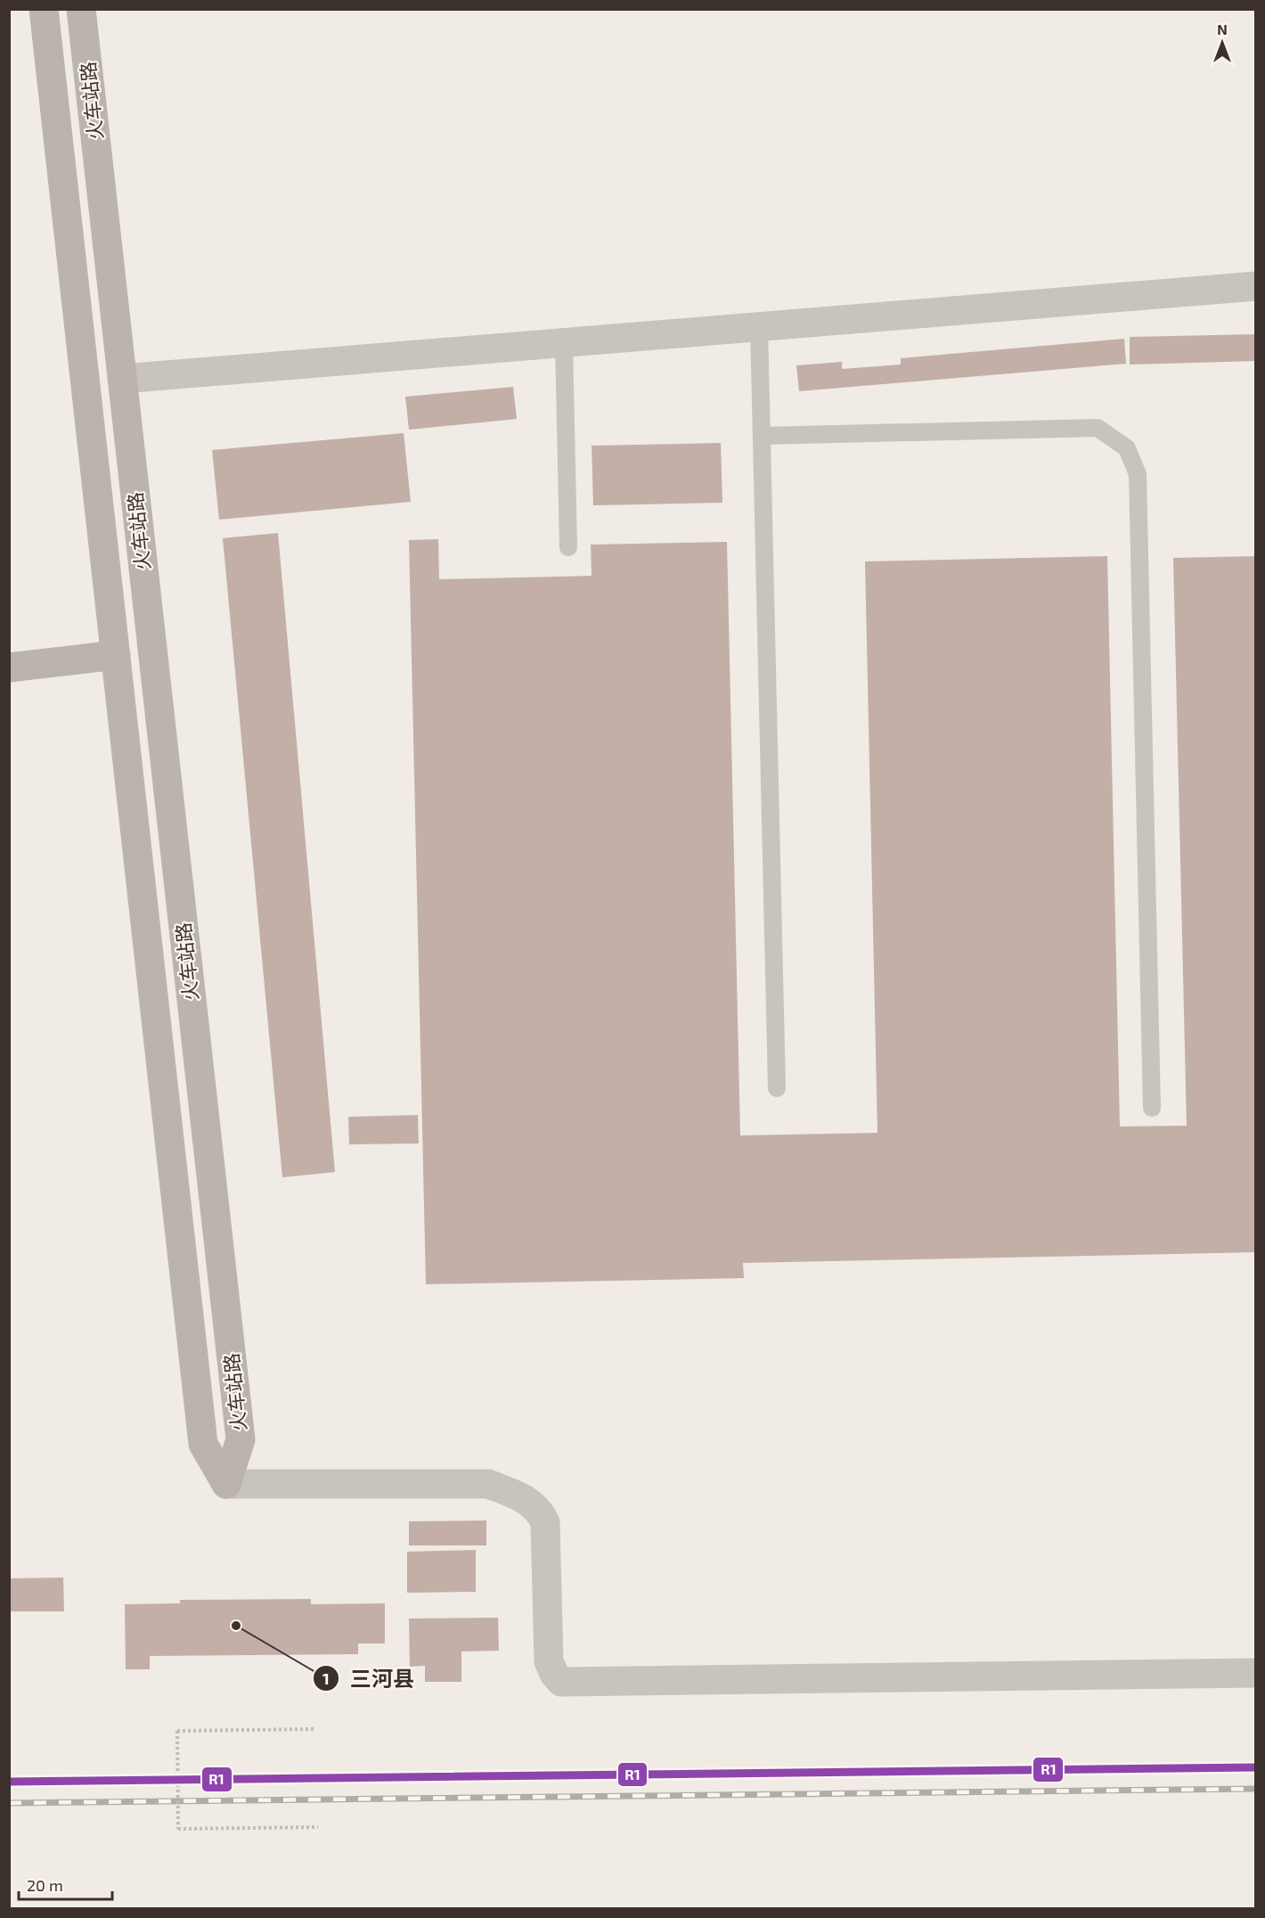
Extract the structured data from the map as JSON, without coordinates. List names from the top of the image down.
{
  "streets": {
    "street": ["火车站路"]
  },
  "places": ["三河县"],
  "lines": ["transit line R1"],
  "scale_bar": "20 m",
  "north": "top"
}
